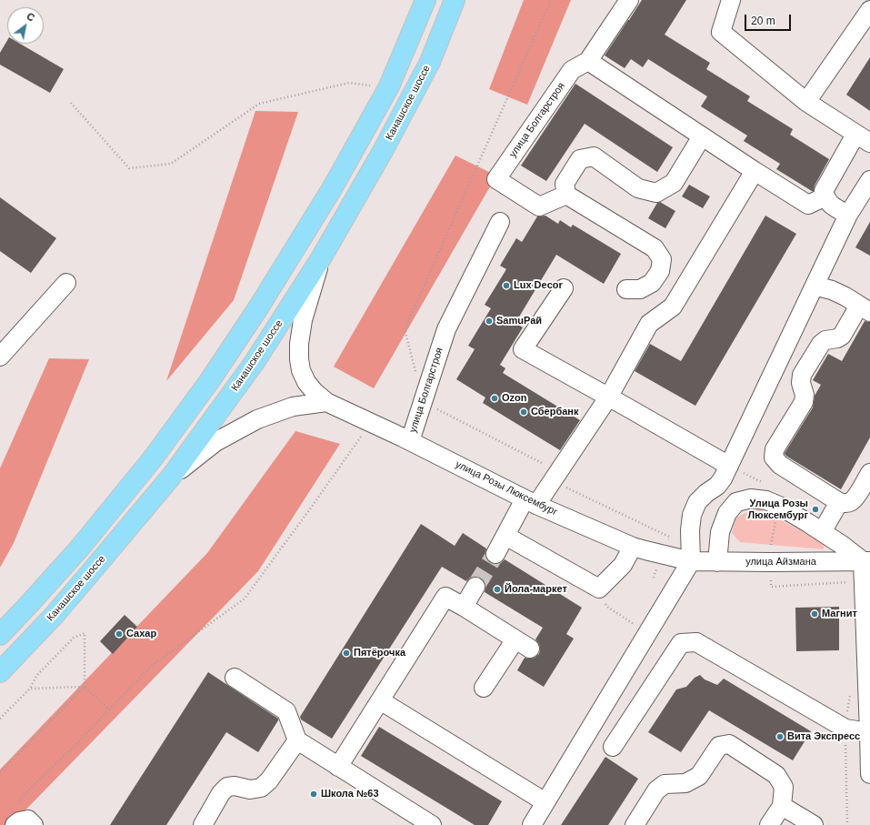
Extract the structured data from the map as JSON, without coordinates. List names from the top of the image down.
{
  "streets": {
    "main road": ["Канашское шоссе"],
    "street": ["улица Болгарстроя", "улица Розы Люксембург", "улица Айзмана"]
  },
  "crossings": [
    ["Канашское шоссе", "улица Розы Люксембург"],
    ["улица Болгарстроя", "улица Розы Люксембург"],
    ["улица Розы Люксембург", "улица Айзмана"]
  ],
  "places": [
    "Lux Decor",
    "SamuРай",
    "Ozon",
    "Сбербанк",
    "Улица Розы Люксембург",
    "Йола-маркет",
    "Магнит",
    "Сахар",
    "Пятёрочка",
    "Вита Экспресс",
    "Школа №63"
  ],
  "scale_bar": "20 m",
  "north": "top right"
}
